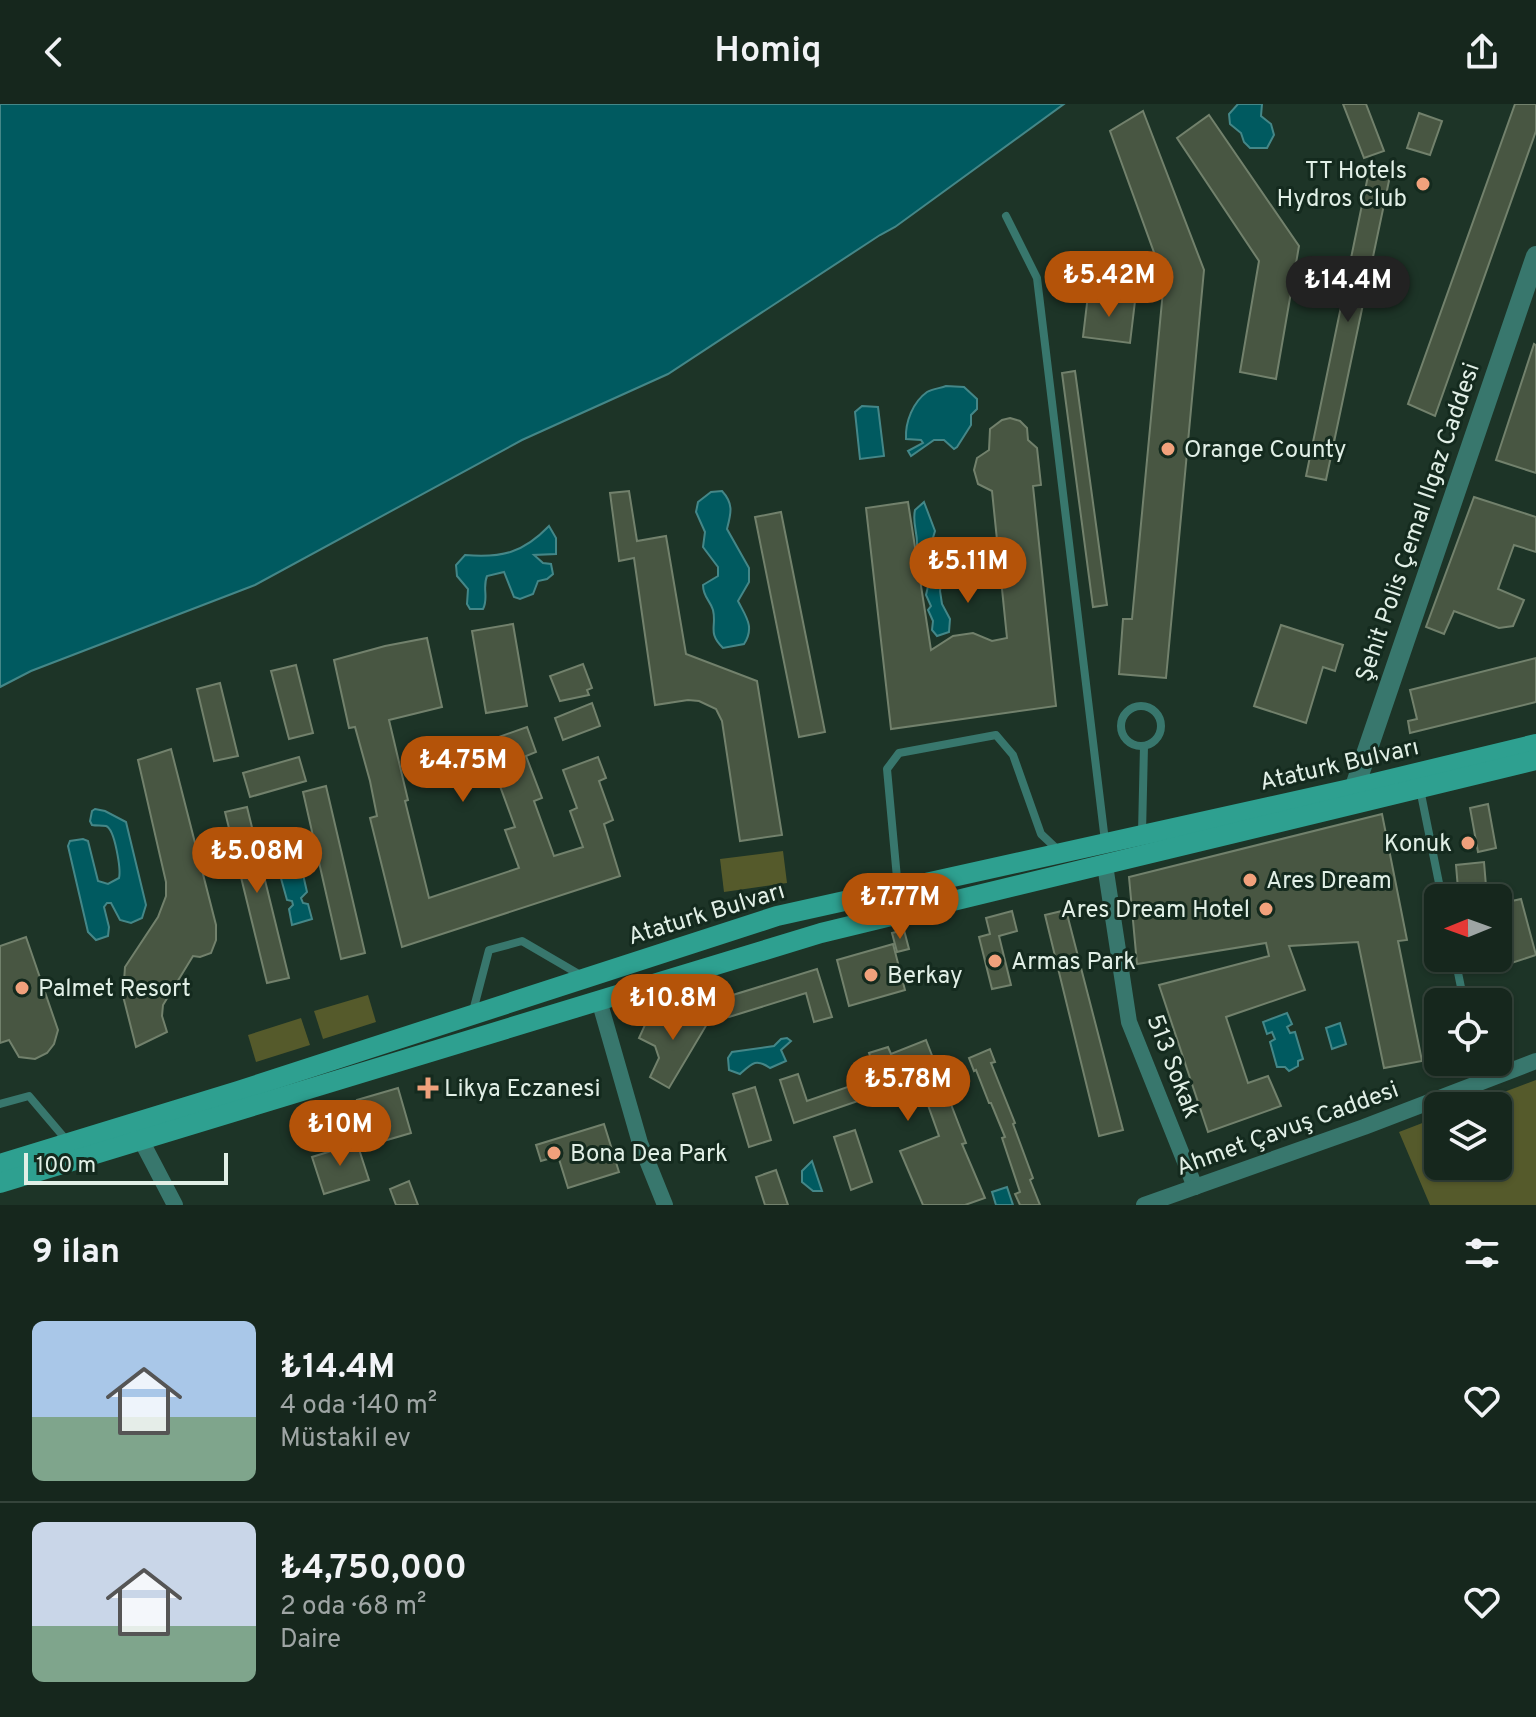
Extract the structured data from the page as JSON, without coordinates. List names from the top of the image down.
{
  "streets": {
    "main road": ["Ataturk Bulvarı"],
    "street": ["Şehit Polis Çemal Ilgaz Caddesi", "513 Sokak", "Ahmet Çavuş Caddesi"]
  },
  "crossings": [
    ["Şehit Polis Çemal Ilgaz Caddesi", "Ataturk Bulvarı"],
    ["Ataturk Bulvarı", "513 Sokak"],
    ["513 Sokak", "Ahmet Çavuş Caddesi"]
  ],
  "places": {
    "other": [
      "TT Hotels Hydros Club",
      "Orange County",
      "Konuk",
      "Ares Dream",
      "Ares Dream Hotel",
      "Armas Park",
      "Berkay",
      "Palmet Resort",
      "Bona Dea Park"
    ],
    "health": ["Likya Eczanesi"]
  },
  "scale_bar": "100 m",
  "north": "left",
  "page": {
    "header": "Homiq",
    "price": [
      "₺5.42M",
      "₺14.4M",
      "₺5.11M",
      "₺4.75M",
      "₺5.08M",
      "₺7.77M",
      "₺10.8M",
      "₺5.78M",
      "₺10M"
    ],
    "scale": "100 m",
    "heading": "9 ilan",
    "list": [
      {
        "name": "₺14.4M",
        "note": "4 oda · 140 m² · Müstakil ev"
      },
      {
        "name": "₺4,750,000",
        "note": "2 oda · 68 m² · Daire"
      }
    ]
  }
}
